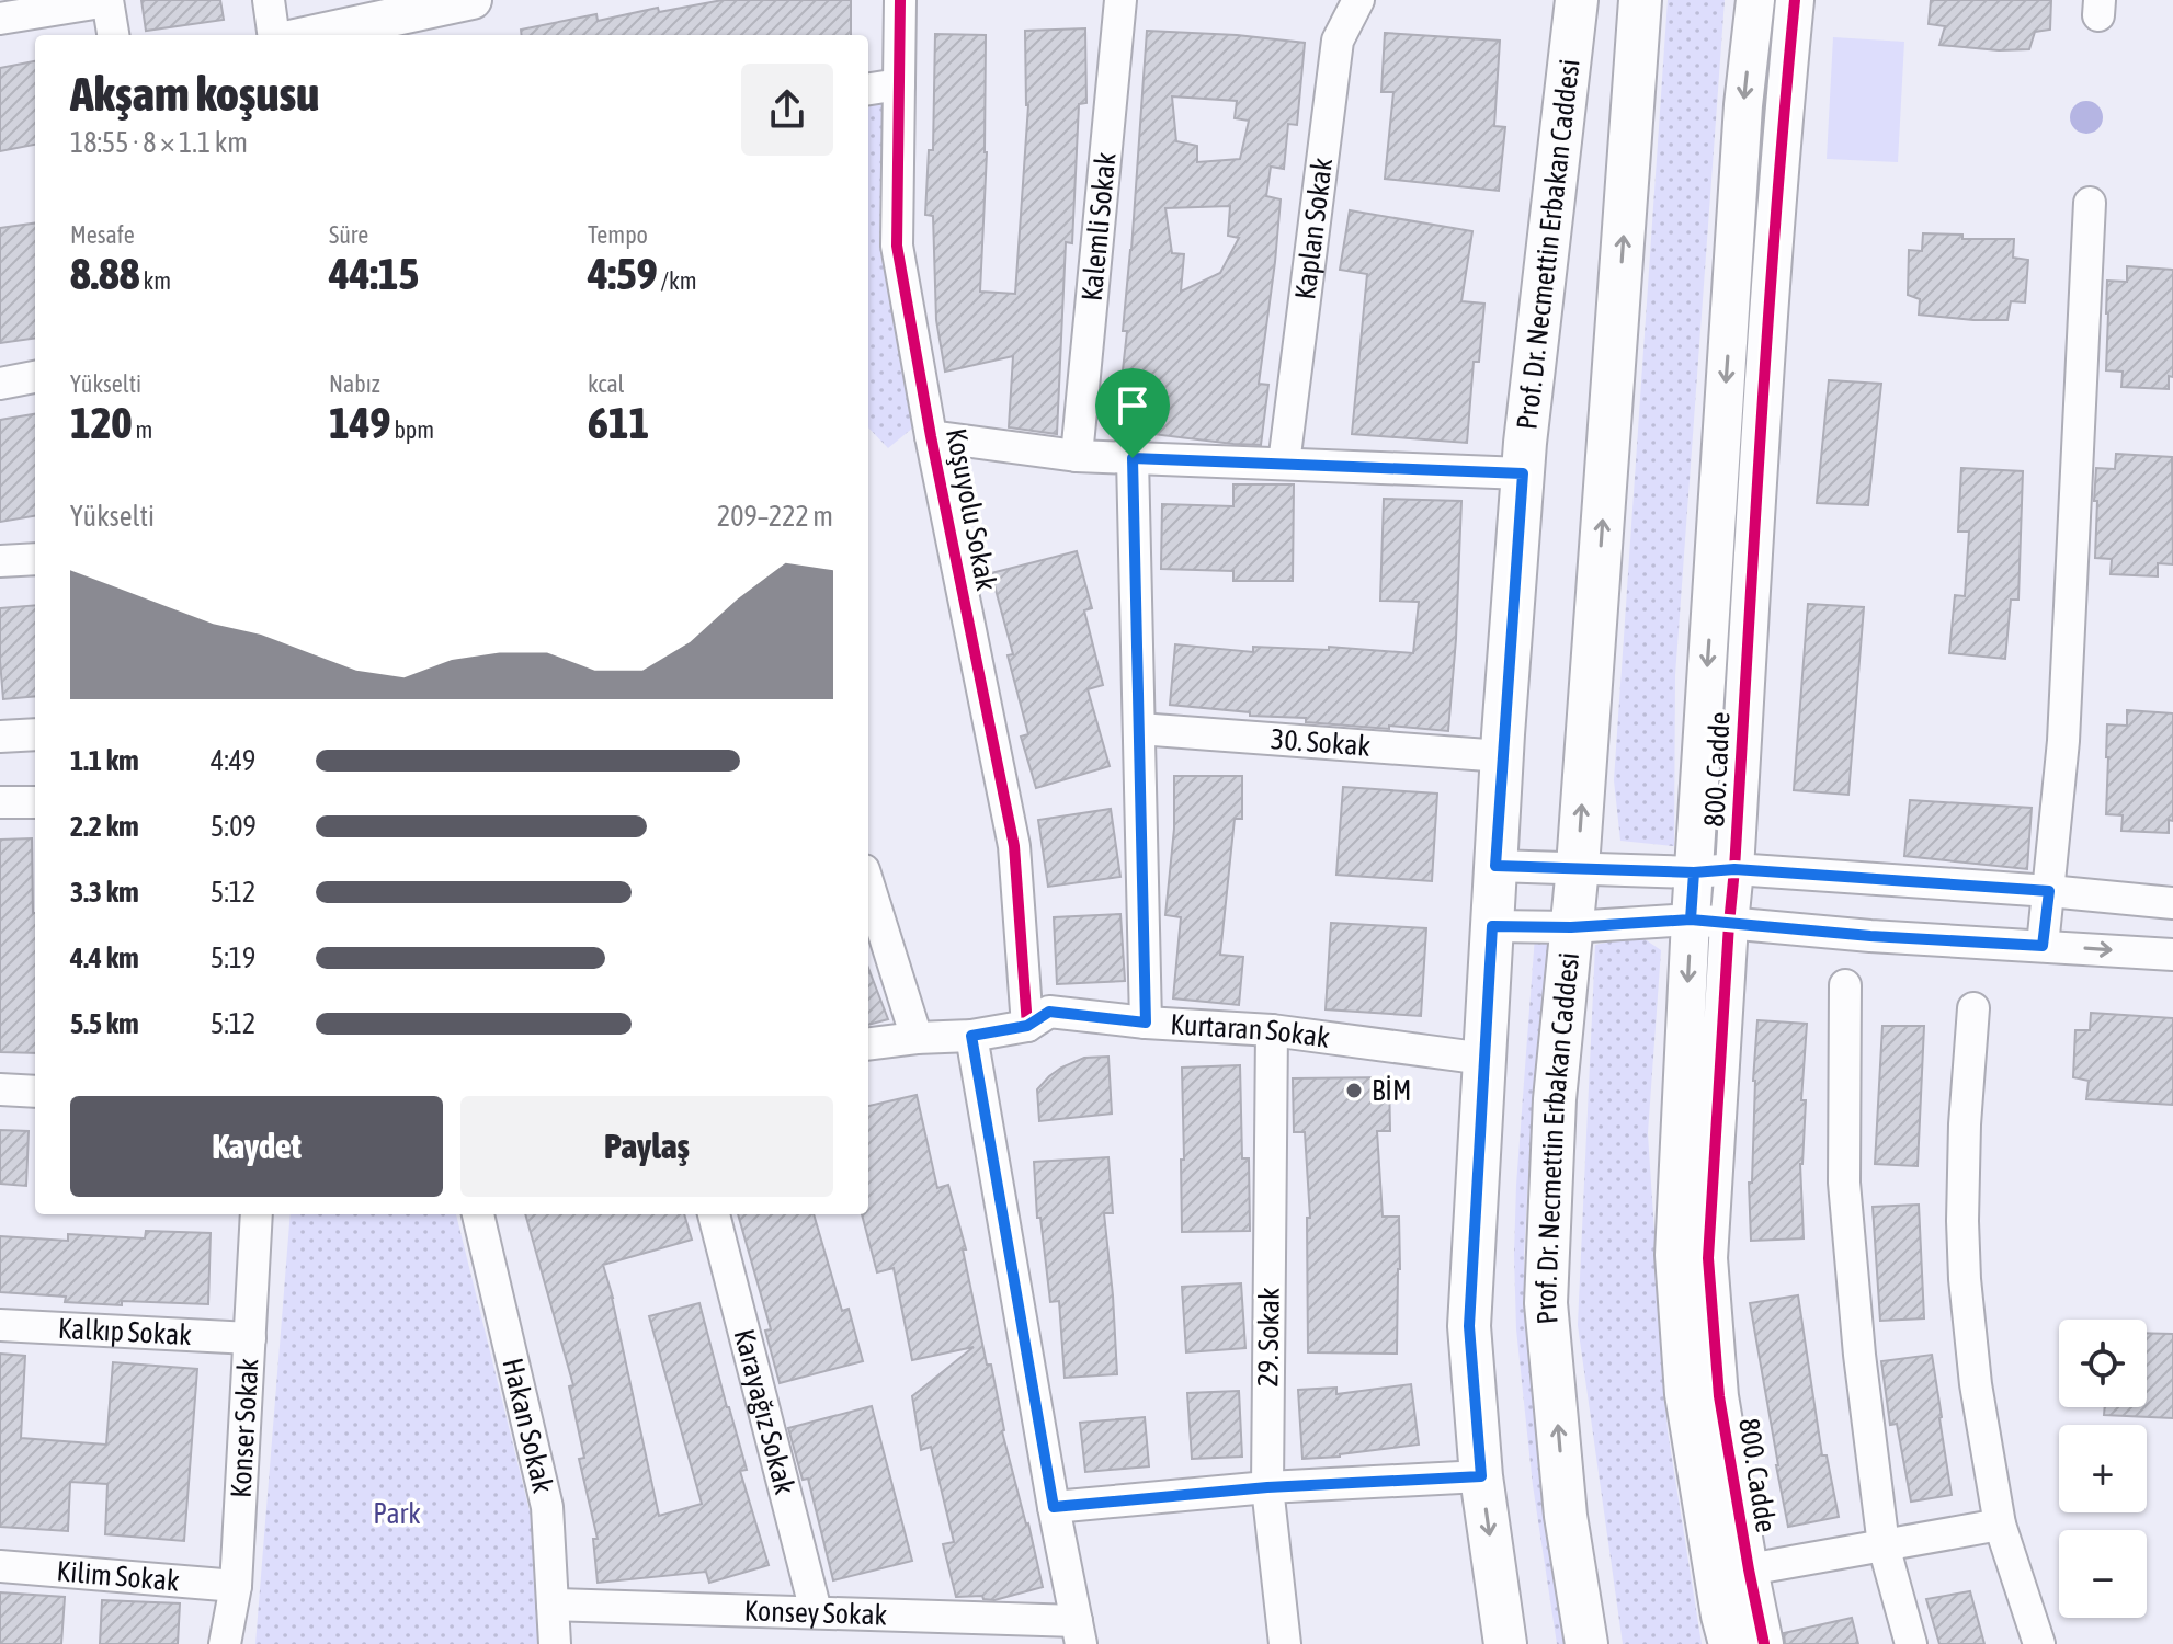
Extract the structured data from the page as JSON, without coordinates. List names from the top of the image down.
{
  "streets": {
    "main road": ["Prof. Dr. Necmettin Erbakan Caddesi"],
    "street": [
      "Kalemli Sokak",
      "Kaplan Sokak",
      "Koşuyolu Sokak",
      "30. Sokak",
      "800. Cadde",
      "Kurtaran Sokak",
      "Kalkıp Sokak",
      "29. Sokak",
      "Karayağız Sokak",
      "Hakan Sokak",
      "Konser Sokak",
      "Kilim Sokak",
      "Konsey Sokak"
    ]
  },
  "crossings": [
    ["Prof. Dr. Necmettin Erbakan Caddesi", "30. Sokak"],
    ["Prof. Dr. Necmettin Erbakan Caddesi", "Kurtaran Sokak"],
    ["Koşuyolu Sokak", "Kurtaran Sokak"],
    ["Kurtaran Sokak", "29. Sokak"],
    ["Kalkıp Sokak", "Konser Sokak"],
    ["Karayağız Sokak", "Konsey Sokak"],
    ["Hakan Sokak", "Konsey Sokak"],
    ["Konser Sokak", "Kilim Sokak"]
  ],
  "parks": ["Park"],
  "places": ["BİM"],
  "page": {
    "heading": ["Akşam koşusu", "18:55 · 8 × 1.1 km"],
    "stats": [
      ["Mesafe", "8.88 km"],
      ["Süre", "44:15"],
      ["Tempo", "4:59 /km"],
      ["Yükselti", "120 m"],
      ["Nabız", "149 bpm"],
      ["kcal", "611"]
    ],
    "chart": ["Yükselti", "209–222 m"],
    "list": [
      {
        "name": "1.1 km",
        "note": "4:49"
      },
      {
        "name": "2.2 km",
        "note": "5:09"
      },
      {
        "name": "3.3 km",
        "note": "5:12"
      },
      {
        "name": "4.4 km",
        "note": "5:19"
      },
      {
        "name": "5.5 km",
        "note": "5:12"
      }
    ],
    "buttons": ["Kaydet", "Paylaş"],
    "map_buttons": ["+", "−"]
  }
}
